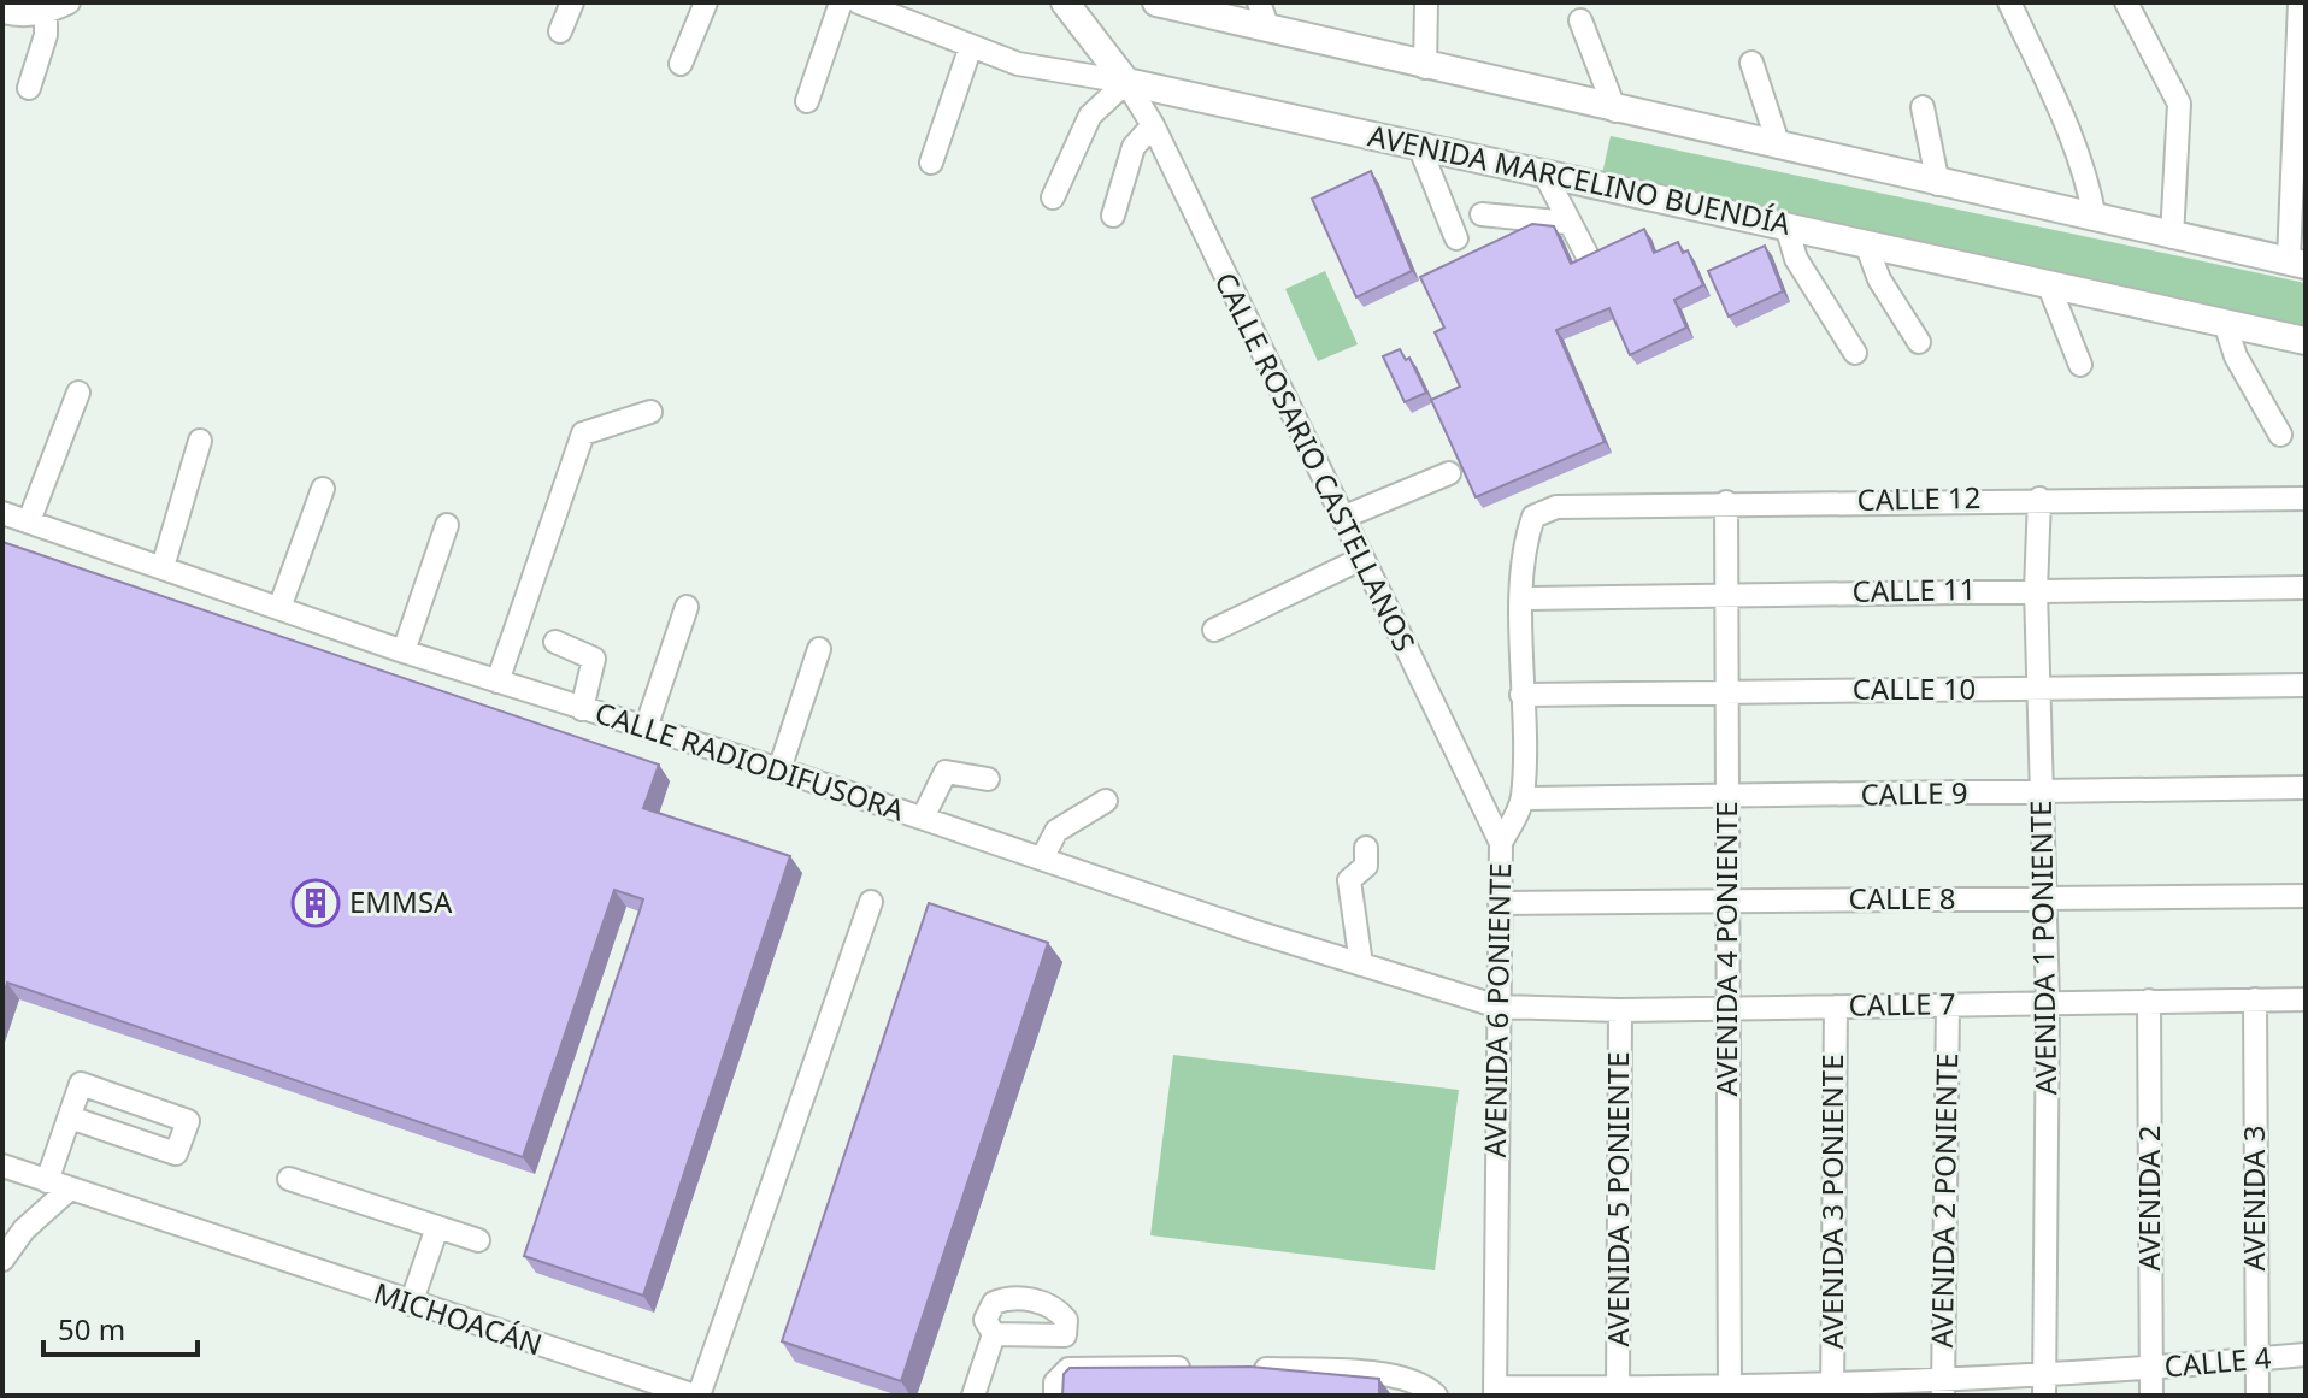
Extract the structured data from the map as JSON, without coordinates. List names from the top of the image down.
{
  "streets": {
    "main road": ["AVENIDA MARCELINO BUENDÍA"],
    "street": [
      "CALLE ROSARIO CASTELLANOS",
      "CALLE 12",
      "CALLE 11",
      "CALLE 10",
      "CALLE RADIODIFUSORA",
      "CALLE 9",
      "CALLE 8",
      "AVENIDA 1 PONIENTE",
      "AVENIDA 4 PONIENTE",
      "CALLE 7",
      "AVENIDA 6 PONIENTE",
      "AVENIDA 2",
      "AVENIDA 3",
      "AVENIDA 5 PONIENTE",
      "AVENIDA 2 PONIENTE",
      "AVENIDA 3 PONIENTE",
      "MICHOACÁN",
      "CALLE 4"
    ]
  },
  "crossings": [
    ["AVENIDA MARCELINO BUENDÍA", "CALLE ROSARIO CASTELLANOS"],
    ["CALLE ROSARIO CASTELLANOS", "AVENIDA 6 PONIENTE"],
    ["CALLE 12", "AVENIDA 1 PONIENTE"],
    ["CALLE 12", "AVENIDA 4 PONIENTE"],
    ["CALLE 12", "AVENIDA 6 PONIENTE"],
    ["CALLE 11", "AVENIDA 1 PONIENTE"],
    ["CALLE 11", "AVENIDA 4 PONIENTE"],
    ["CALLE 11", "AVENIDA 6 PONIENTE"],
    ["CALLE 10", "AVENIDA 1 PONIENTE"],
    ["CALLE 10", "AVENIDA 4 PONIENTE"],
    ["CALLE 10", "AVENIDA 6 PONIENTE"],
    ["CALLE RADIODIFUSORA", "CALLE 7"],
    ["CALLE RADIODIFUSORA", "AVENIDA 6 PONIENTE"],
    ["CALLE 9", "AVENIDA 1 PONIENTE"],
    ["CALLE 9", "AVENIDA 4 PONIENTE"],
    ["CALLE 9", "AVENIDA 6 PONIENTE"],
    ["CALLE 8", "AVENIDA 1 PONIENTE"],
    ["CALLE 8", "AVENIDA 4 PONIENTE"],
    ["CALLE 8", "AVENIDA 6 PONIENTE"],
    ["AVENIDA 1 PONIENTE", "CALLE 7"],
    ["AVENIDA 1 PONIENTE", "CALLE 4"],
    ["AVENIDA 4 PONIENTE", "CALLE 7"],
    ["AVENIDA 4 PONIENTE", "CALLE 4"],
    ["CALLE 7", "AVENIDA 6 PONIENTE"],
    ["CALLE 7", "AVENIDA 2"],
    ["CALLE 7", "AVENIDA 3"],
    ["CALLE 7", "AVENIDA 5 PONIENTE"],
    ["CALLE 7", "AVENIDA 2 PONIENTE"],
    ["CALLE 7", "AVENIDA 3 PONIENTE"],
    ["AVENIDA 6 PONIENTE", "CALLE 4"],
    ["AVENIDA 2", "CALLE 4"],
    ["AVENIDA 3", "CALLE 4"],
    ["AVENIDA 5 PONIENTE", "CALLE 4"],
    ["AVENIDA 2 PONIENTE", "CALLE 4"],
    ["AVENIDA 3 PONIENTE", "CALLE 4"]
  ],
  "places": {
    "building": ["EMMSA"]
  },
  "scale_bar": "50 m"
}
